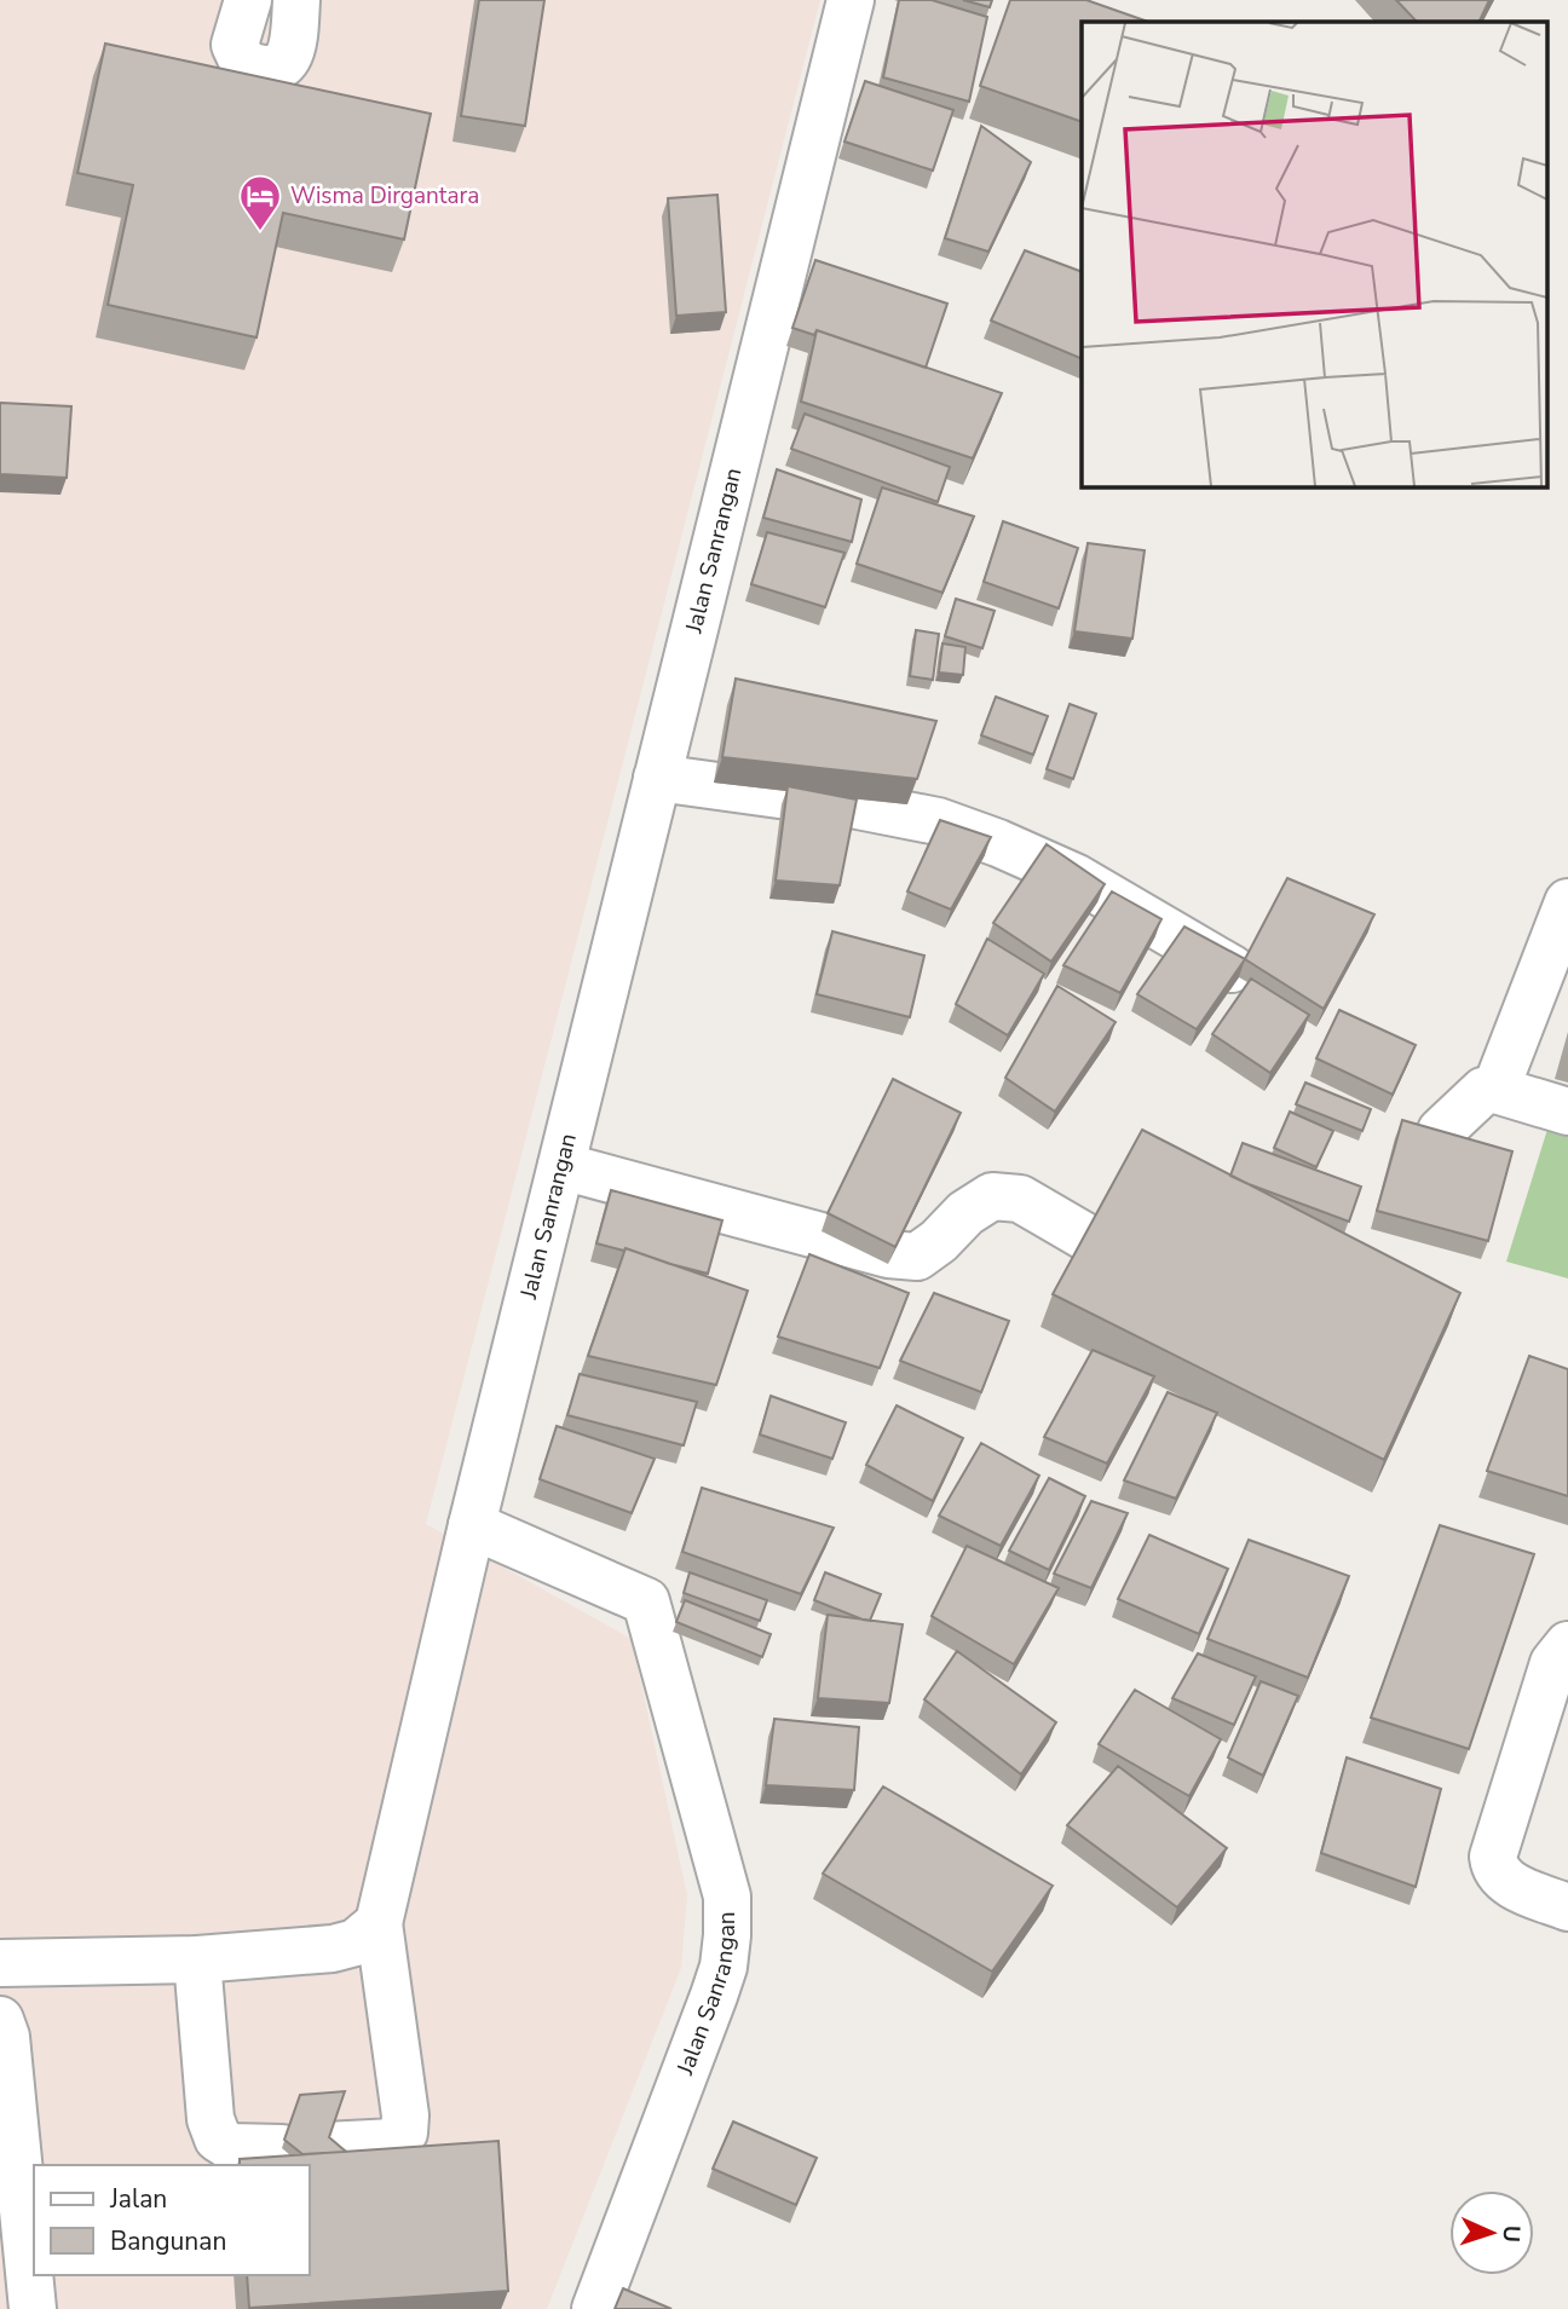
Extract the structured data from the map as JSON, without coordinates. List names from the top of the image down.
{
  "streets": {
    "street": ["Jalan Sanrangan"]
  },
  "places": {
    "hotel": ["Wisma Dirgantara"]
  },
  "legend": ["Jalan", "Bangunan"],
  "north": "right"
}
